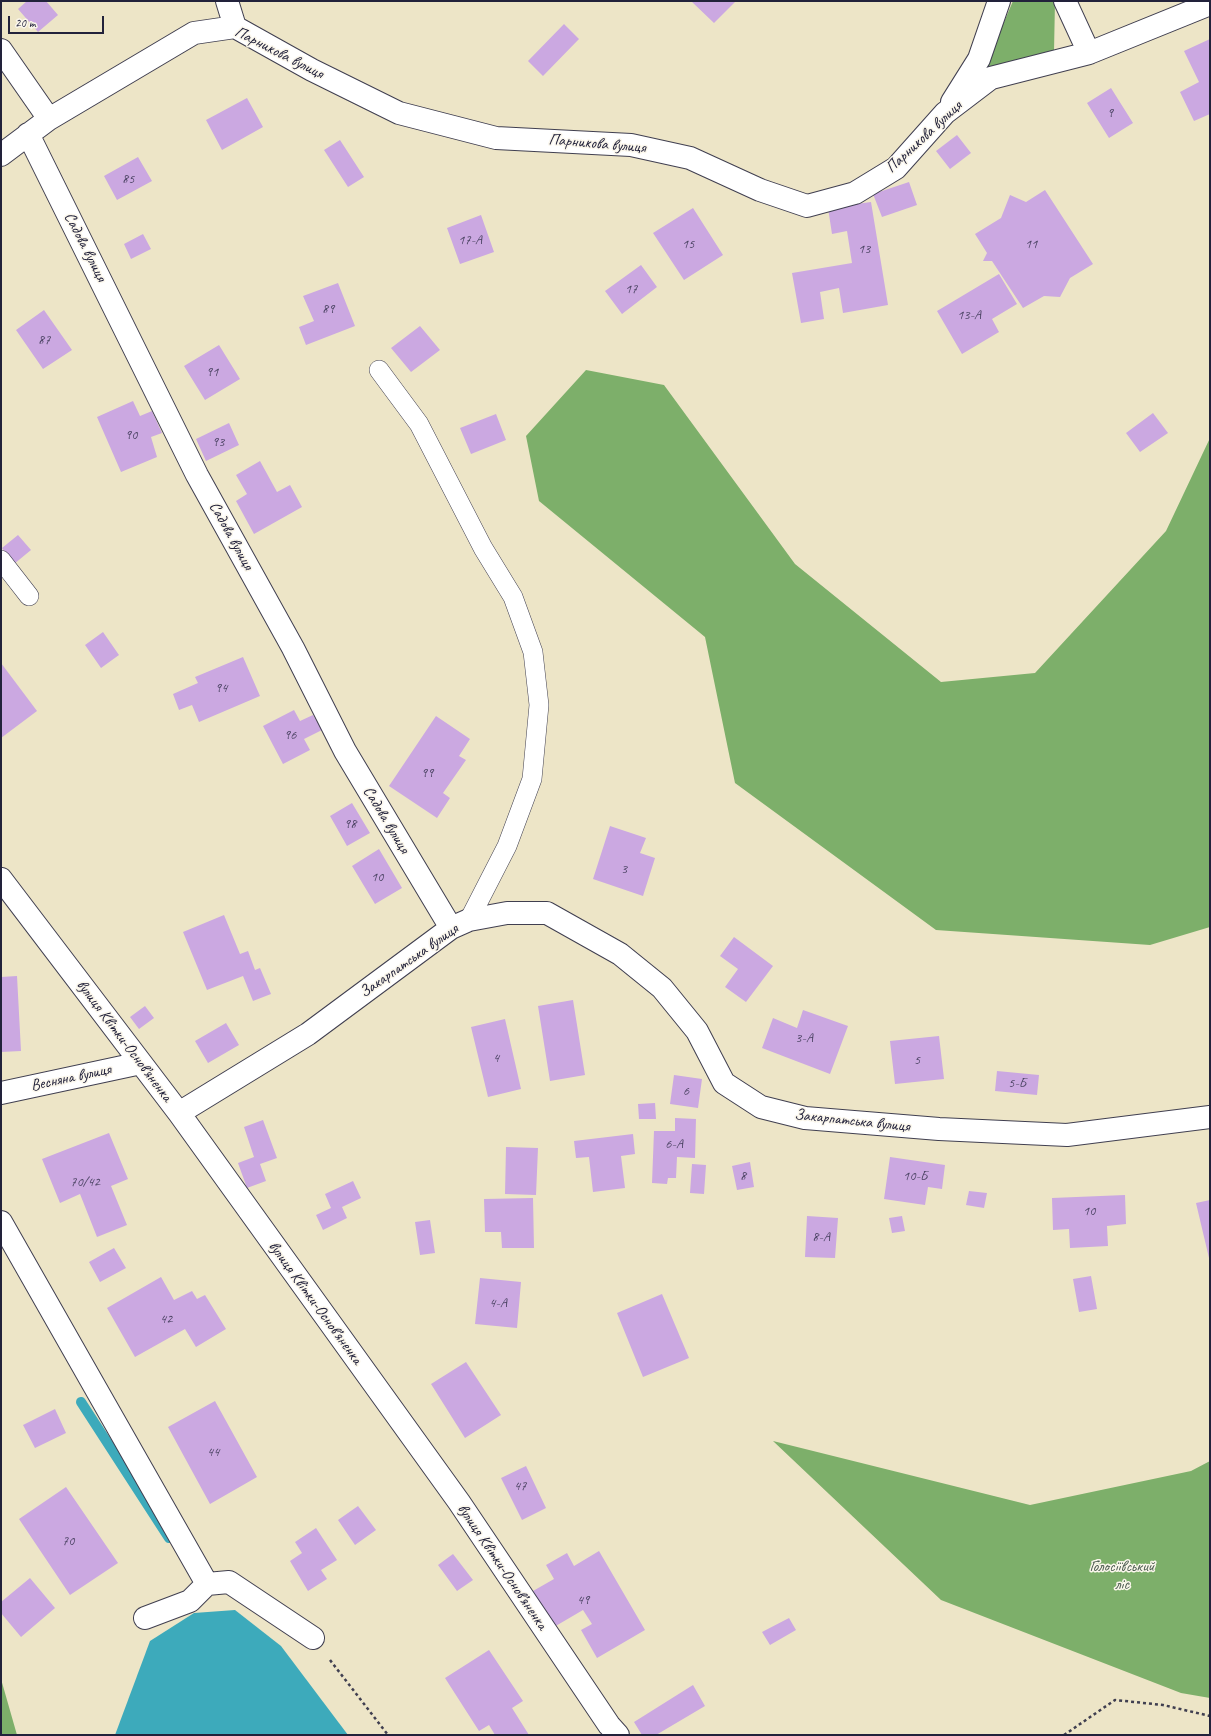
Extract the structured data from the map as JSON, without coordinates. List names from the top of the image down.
{
  "streets": {
    "street": [
      "Парникова вулиця",
      "Садова вулиця",
      "Закарпатська вулиця",
      "вулиця Квітки-Основ’яненка",
      "Весняна вулиця"
    ]
  },
  "crossings": [
    ["Парникова вулиця", "Садова вулиця"],
    ["Садова вулиця", "Закарпатська вулиця"],
    ["Закарпатська вулиця", "вулиця Квітки-Основ’яненка"],
    ["вулиця Квітки-Основ’яненка", "Весняна вулиця"]
  ],
  "parks": ["Голосіївський ліс"],
  "house_numbers": [
    "9",
    "85",
    "17-А",
    "15",
    "11",
    "13",
    "17",
    "89",
    "13-А",
    "87",
    "91",
    "90",
    "93",
    "94",
    "96",
    "99",
    "98",
    "3",
    "10",
    "3-А",
    "4",
    "5",
    "5-Б",
    "6",
    "6-А",
    "8",
    "10-Б",
    "70/42",
    "10",
    "8-А",
    "4-А",
    "42",
    "44",
    "47",
    "70",
    "49"
  ],
  "scale_bar": "20 m"
}
